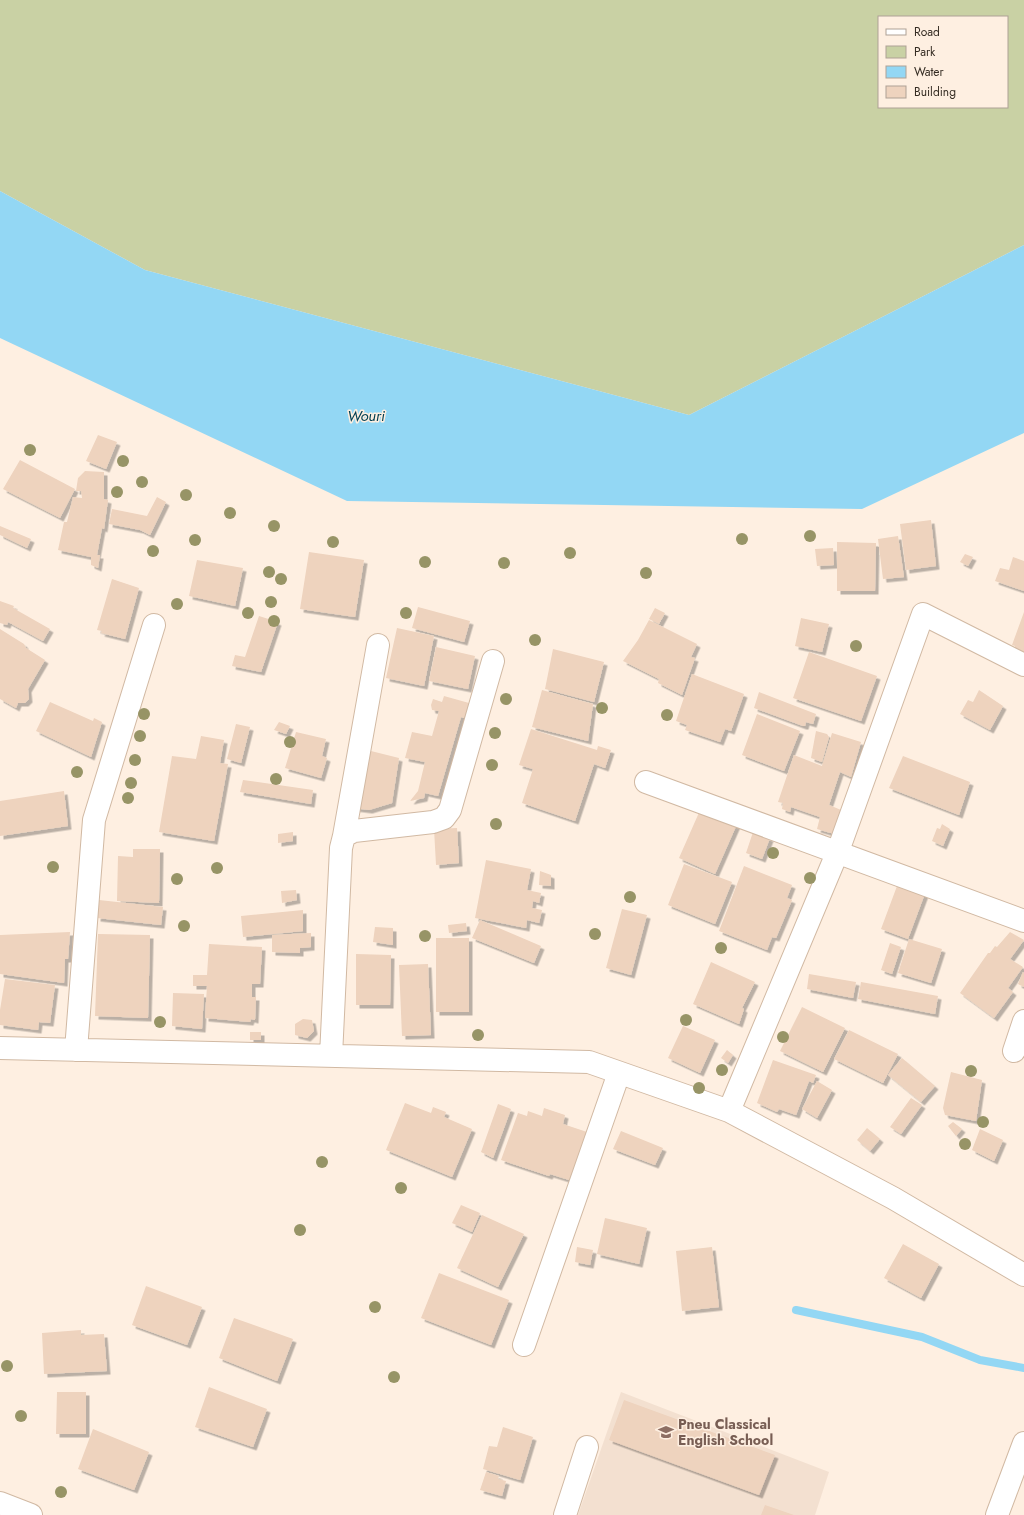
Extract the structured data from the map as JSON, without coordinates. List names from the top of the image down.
{
  "water": ["Wouri"],
  "places": {
    "school or university": ["Pneu Classical English School"]
  },
  "legend": [
    "Road",
    "Park",
    "Water",
    "Building"
  ]
}
